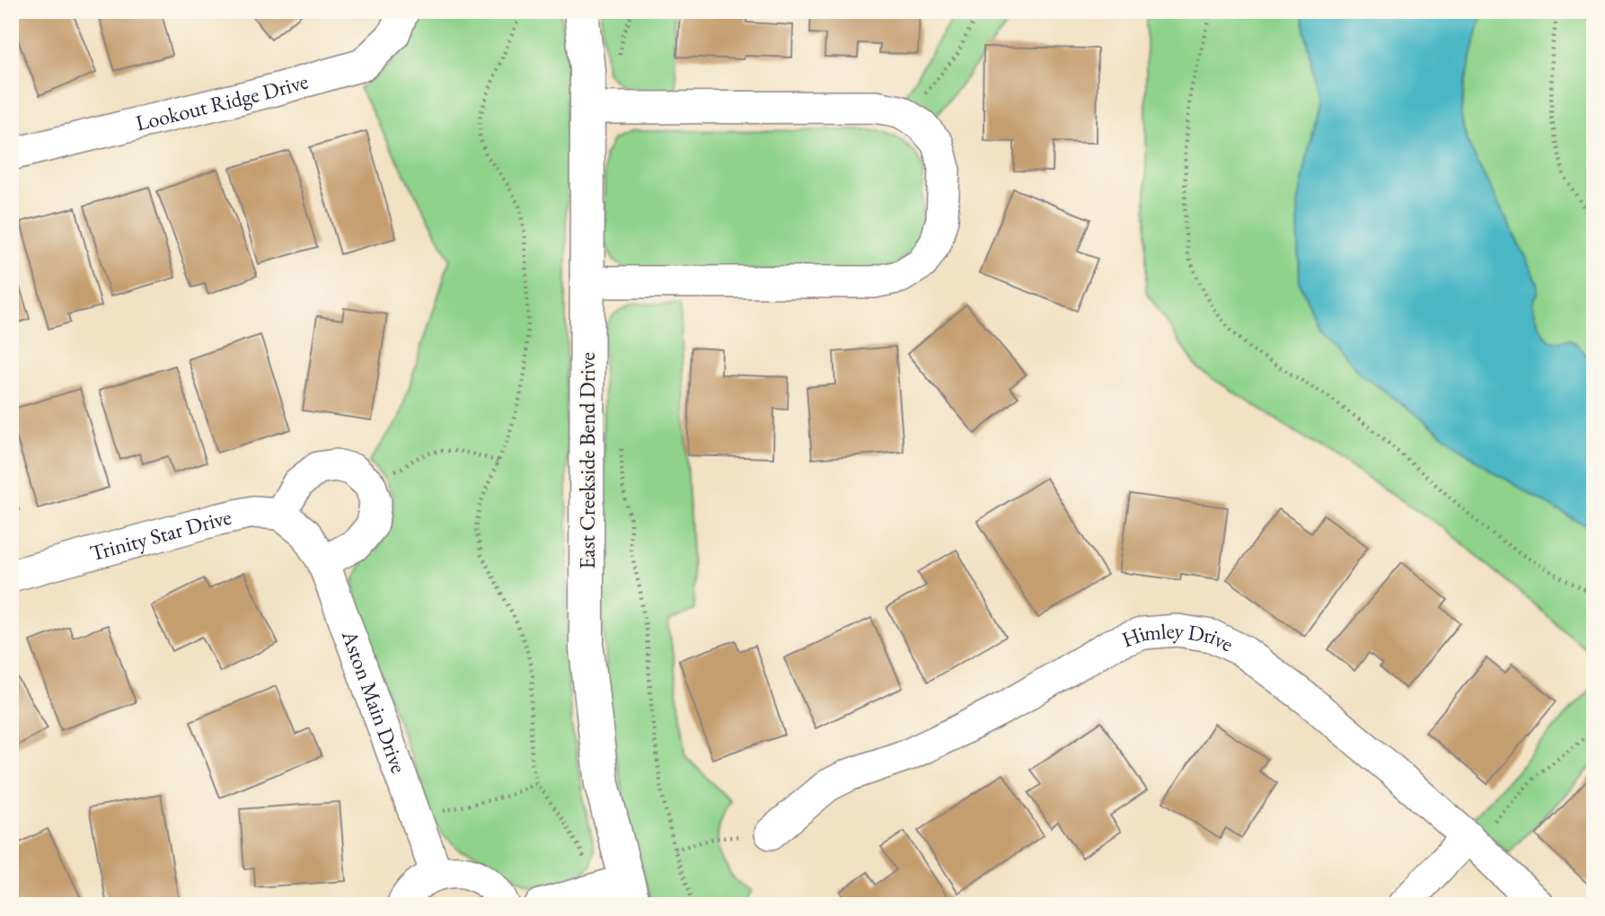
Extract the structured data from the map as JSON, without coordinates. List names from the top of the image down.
{
  "streets": {
    "street": [
      "Lookout Ridge Drive",
      "East Creekside Bend Drive",
      "Trinity Star Drive",
      "Himley Drive",
      "Aston Main Drive"
    ]
  },
  "crossings": [
    ["Trinity Star Drive", "Aston Main Drive"]
  ]
}
